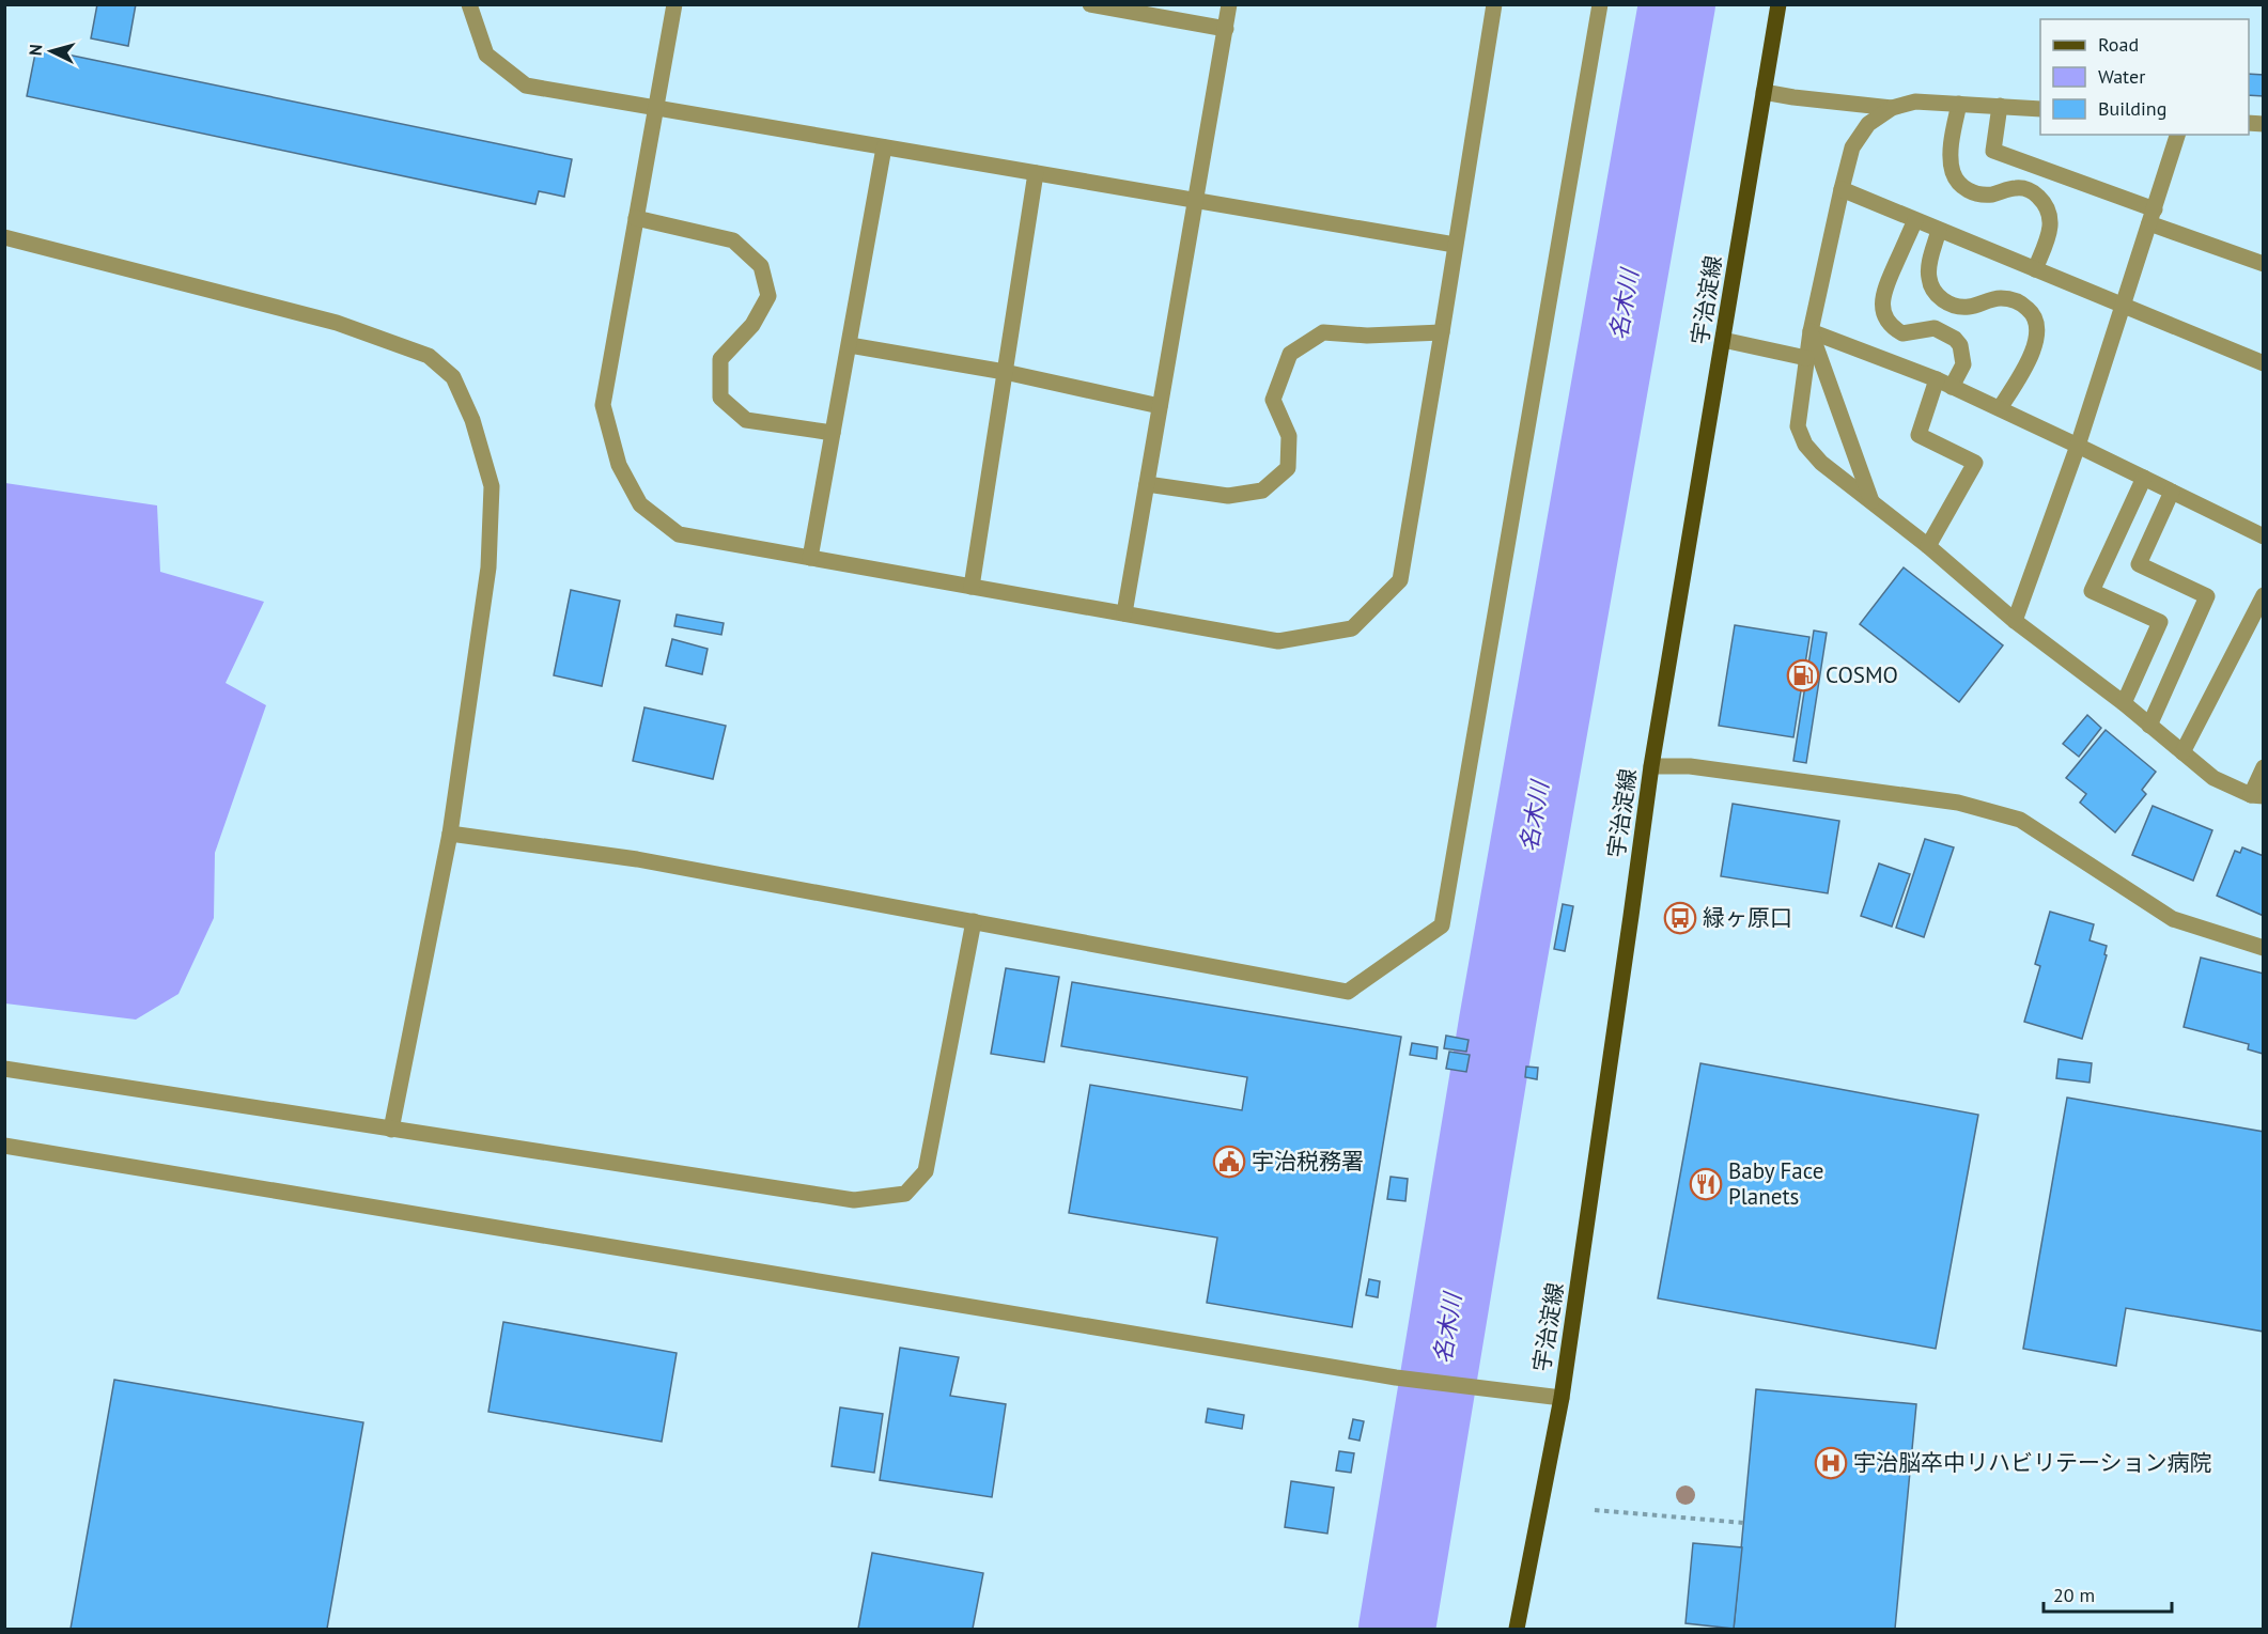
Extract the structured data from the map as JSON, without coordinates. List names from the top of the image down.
{
  "streets": {
    "main road": ["宇治淀線"]
  },
  "water": ["名木川"],
  "places": {
    "fuel station": ["COSMO"],
    "bus stop": ["緑ヶ原口"],
    "public building": ["宇治税務署"],
    "restaurant": ["Baby Face Planets"],
    "hospital": ["宇治脳卒中リハビリテーション病院"]
  },
  "legend": ["Road", "Water", "Building"],
  "scale_bar": "20 m",
  "north": "left"
}
